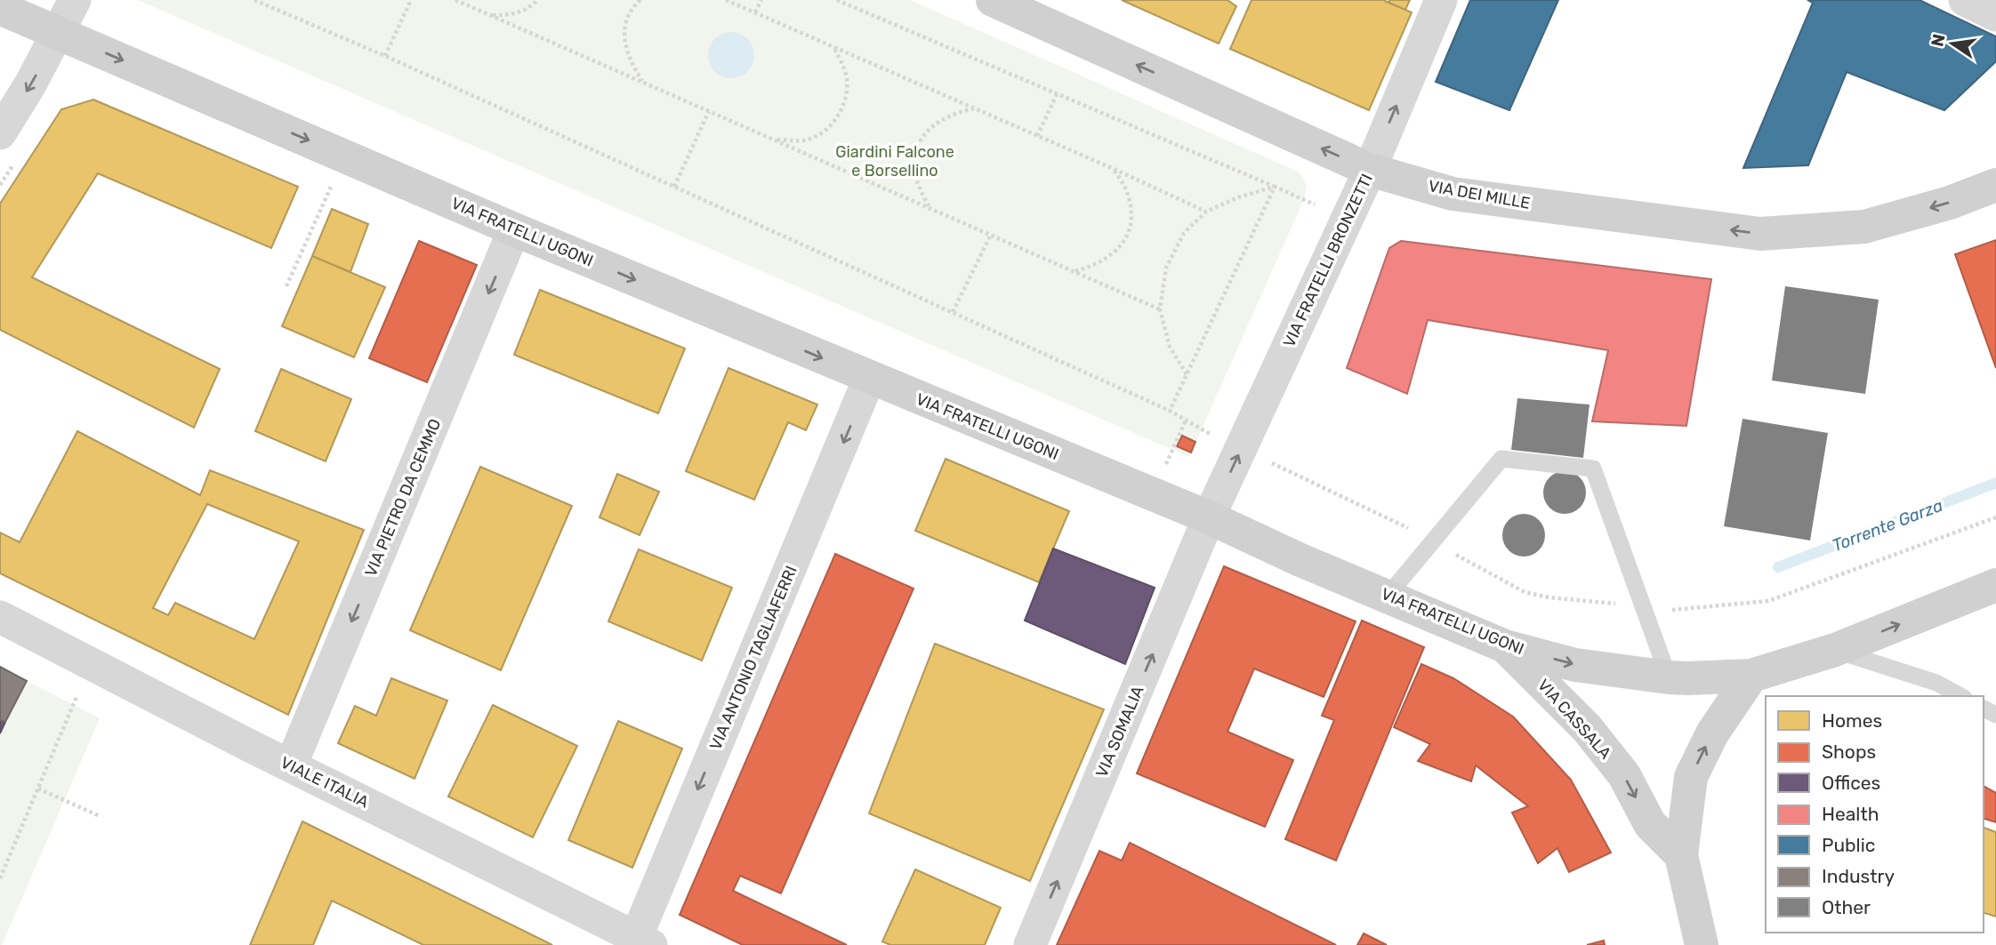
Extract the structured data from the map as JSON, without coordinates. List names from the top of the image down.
{
  "streets": {
    "main road": ["VIA DEI MILLE", "VIA FRATELLI UGONI", "VIA CASSALA"],
    "street": [
      "VIA FRATELLI BRONZETTI",
      "VIA PIETRO DA CEMMO",
      "VIA ANTONIO TAGLIAFERRI",
      "VIA SOMALIA",
      "VIALE ITALIA"
    ]
  },
  "crossings": [
    ["VIA DEI MILLE", "VIA FRATELLI BRONZETTI"],
    ["VIA FRATELLI UGONI", "VIA FRATELLI BRONZETTI"],
    ["VIA FRATELLI UGONI", "VIA PIETRO DA CEMMO"],
    ["VIA FRATELLI UGONI", "VIA ANTONIO TAGLIAFERRI"],
    ["VIA FRATELLI UGONI", "VIA CASSALA"],
    ["VIA FRATELLI UGONI", "VIA SOMALIA"],
    ["VIA FRATELLI BRONZETTI", "VIA SOMALIA"],
    ["VIA PIETRO DA CEMMO", "VIALE ITALIA"],
    ["VIA ANTONIO TAGLIAFERRI", "VIALE ITALIA"]
  ],
  "one_way": [
    "VIA DEI MILLE",
    "VIA FRATELLI UGONI",
    "VIA FRATELLI BRONZETTI",
    "VIA PIETRO DA CEMMO",
    "VIA ANTONIO TAGLIAFERRI",
    "VIA CASSALA",
    "VIA SOMALIA"
  ],
  "water": ["Torrente Garza"],
  "parks": ["Giardini Falcone e Borsellino"],
  "legend": [
    "Homes",
    "Shops",
    "Offices",
    "Health",
    "Public",
    "Industry",
    "Other"
  ],
  "north": "left"
}
